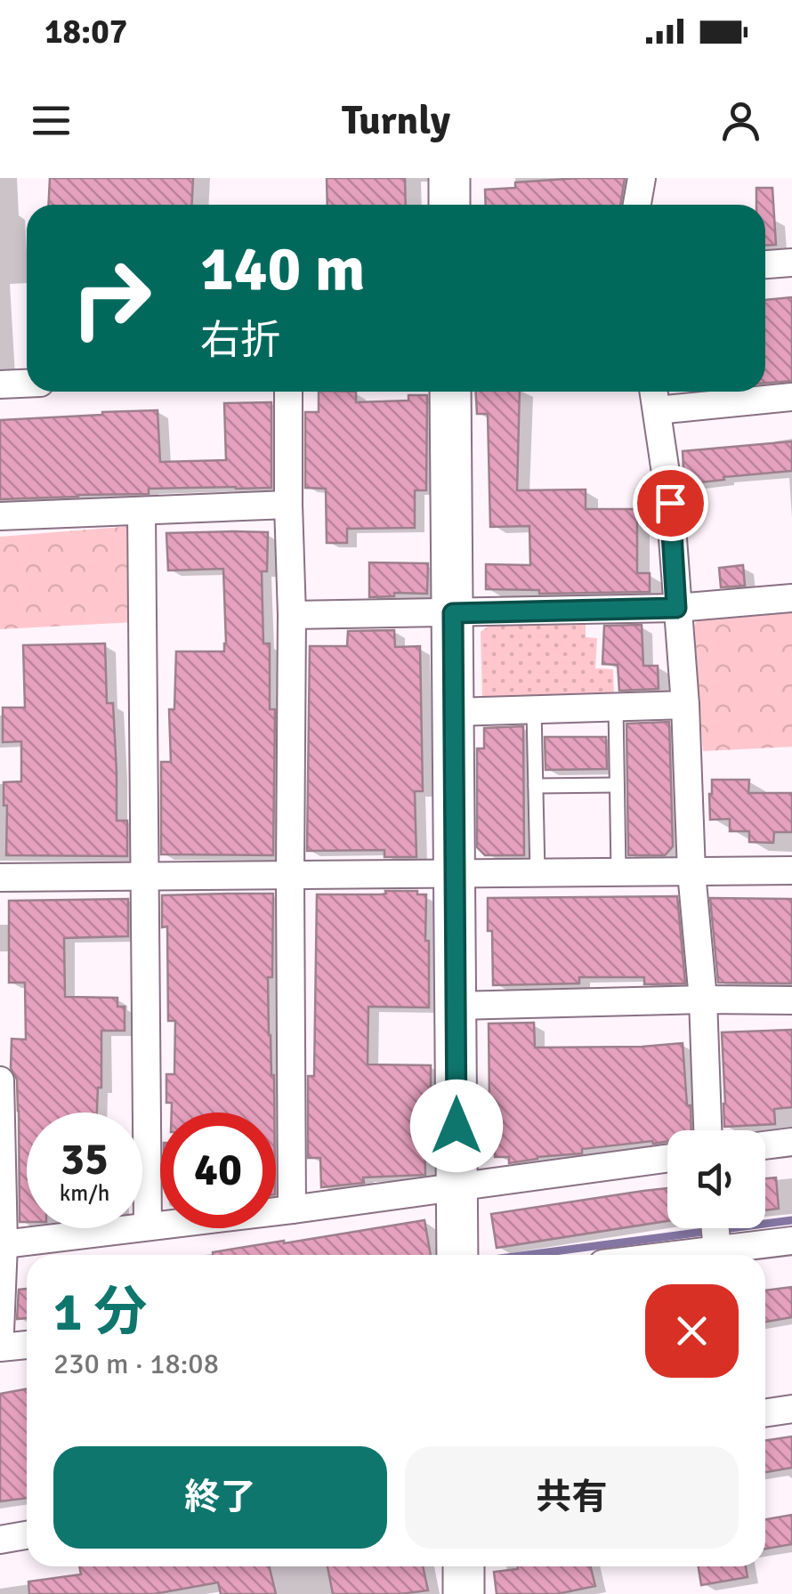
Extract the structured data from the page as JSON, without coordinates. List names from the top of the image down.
{
  "page": {
    "status": "18:07",
    "header": "Turnly",
    "turn": ["140 m", "右折"],
    "speed": "35 km/h",
    "limit": "40",
    "heading": ["1 分", "230 m · 18:08"],
    "buttons": ["終了", "共有"]
  }
}
